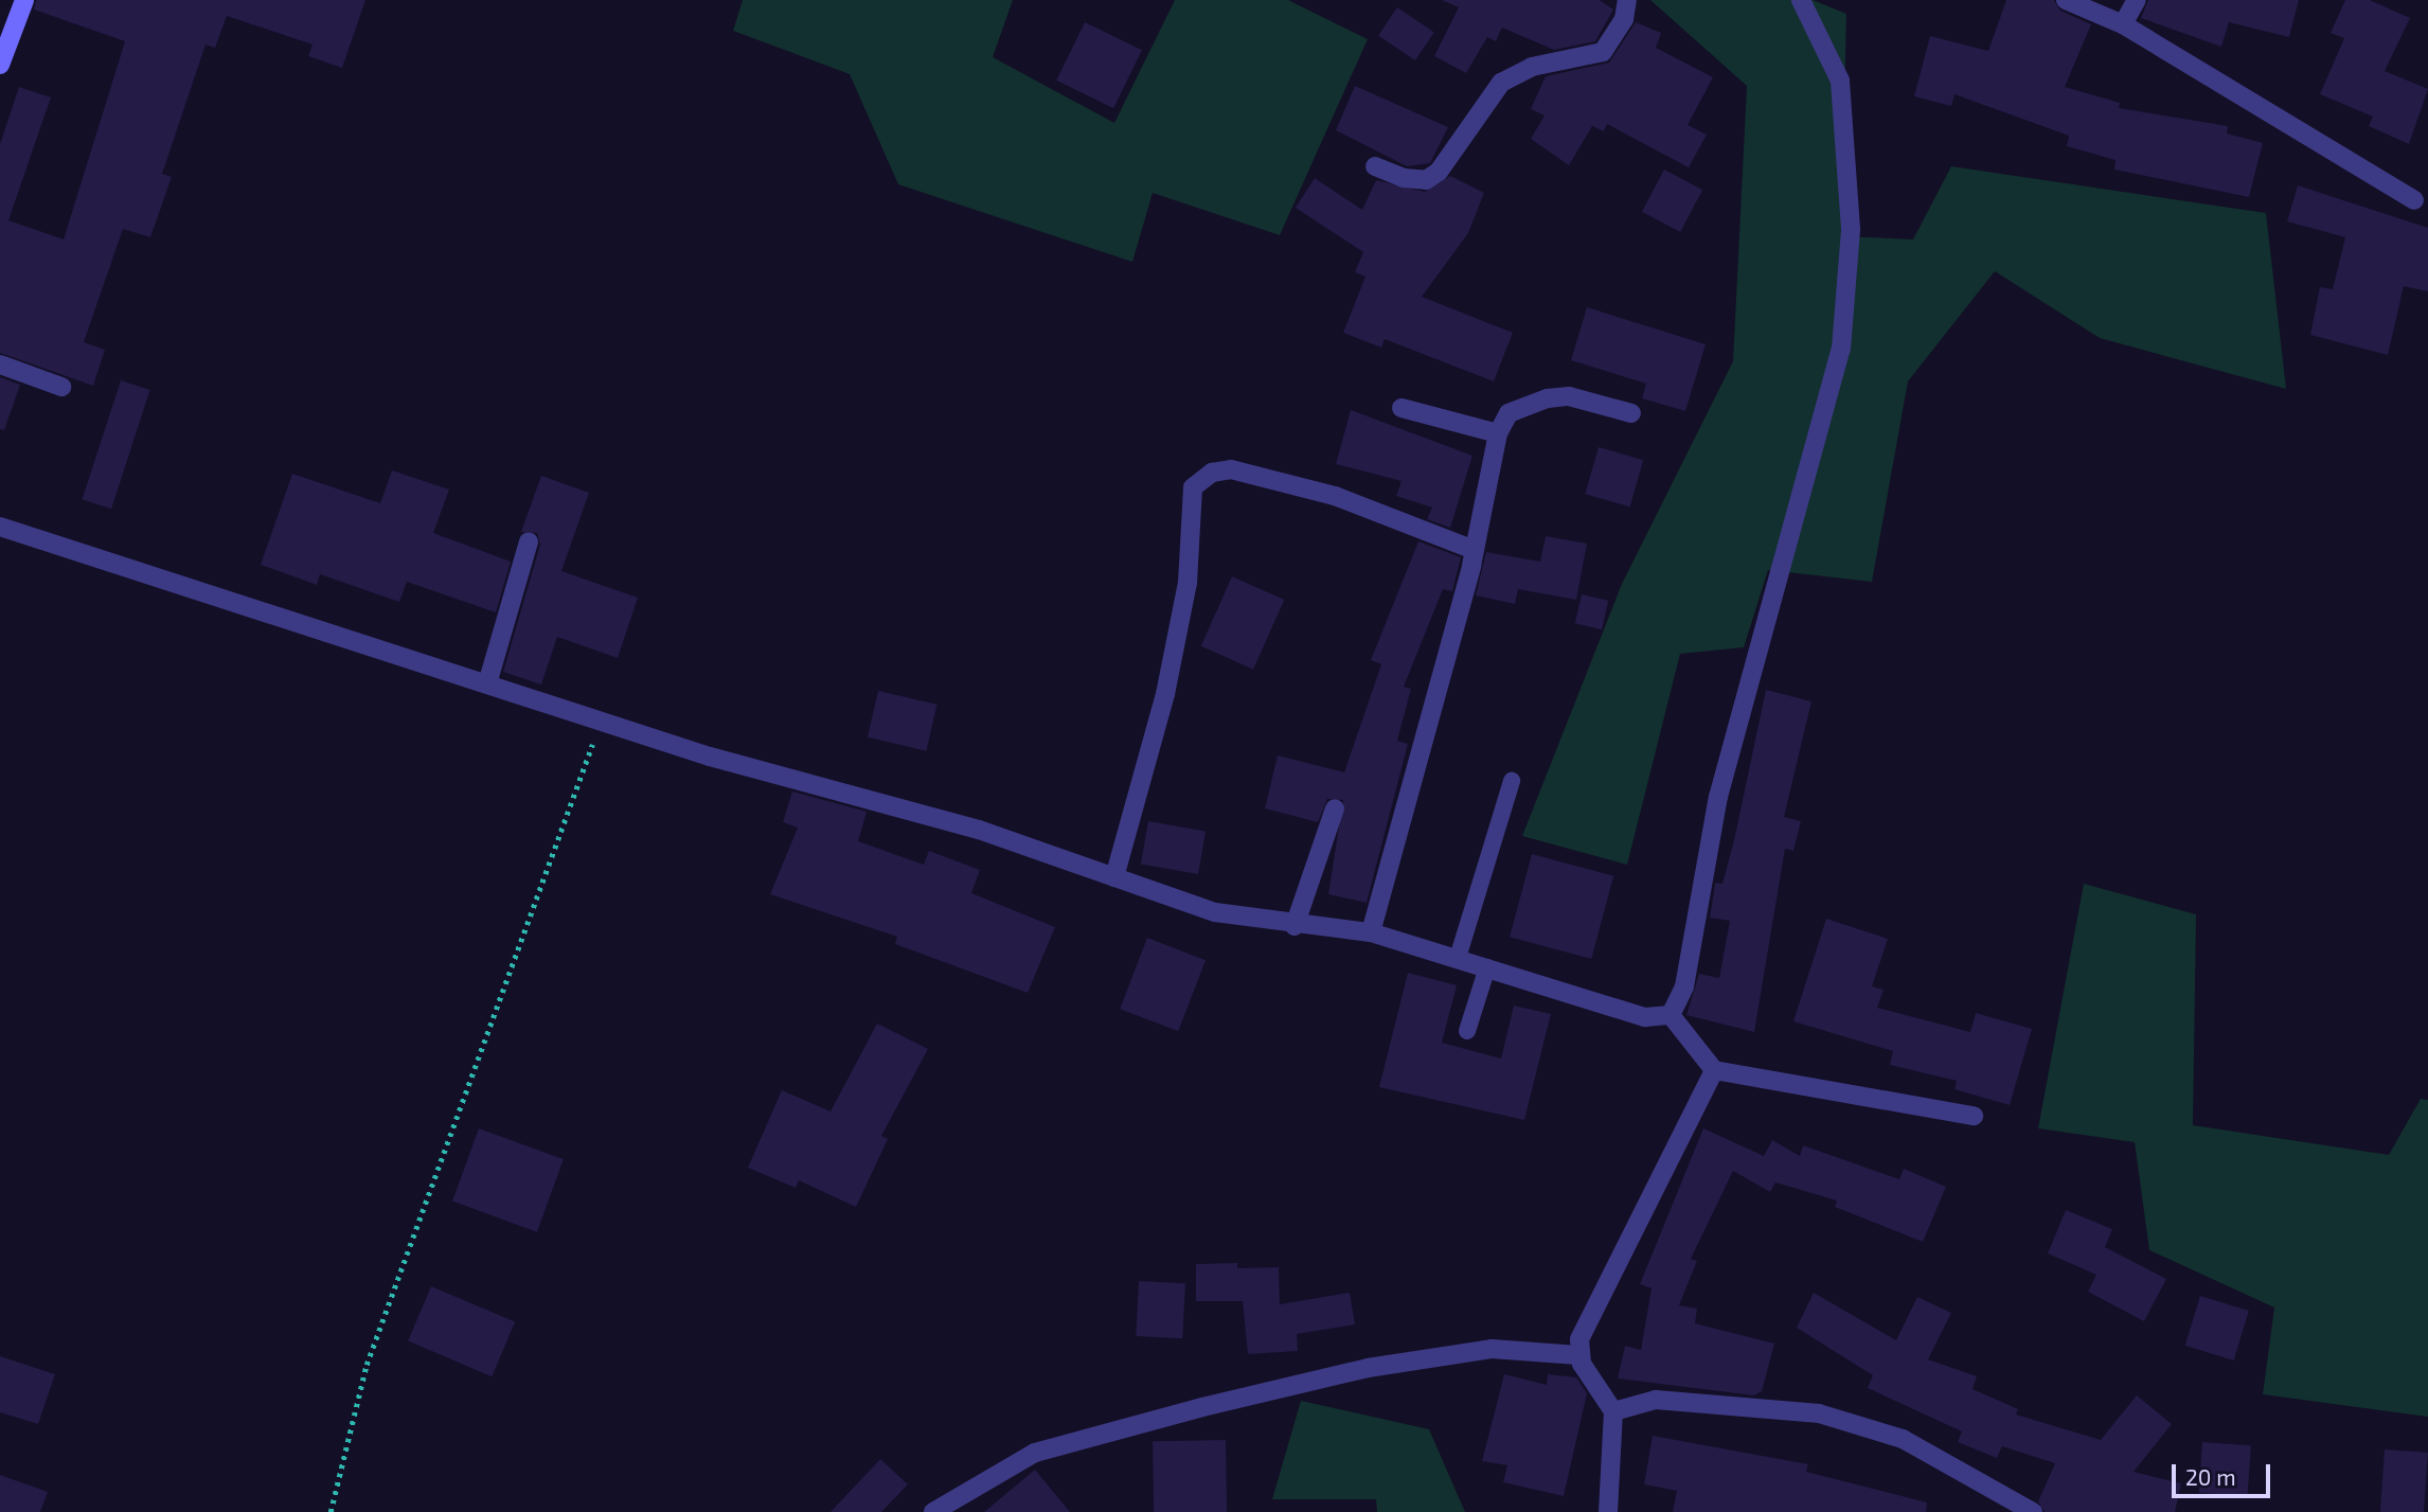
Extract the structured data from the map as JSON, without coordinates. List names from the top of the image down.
{
  "scale_bar": "20 m"
}
